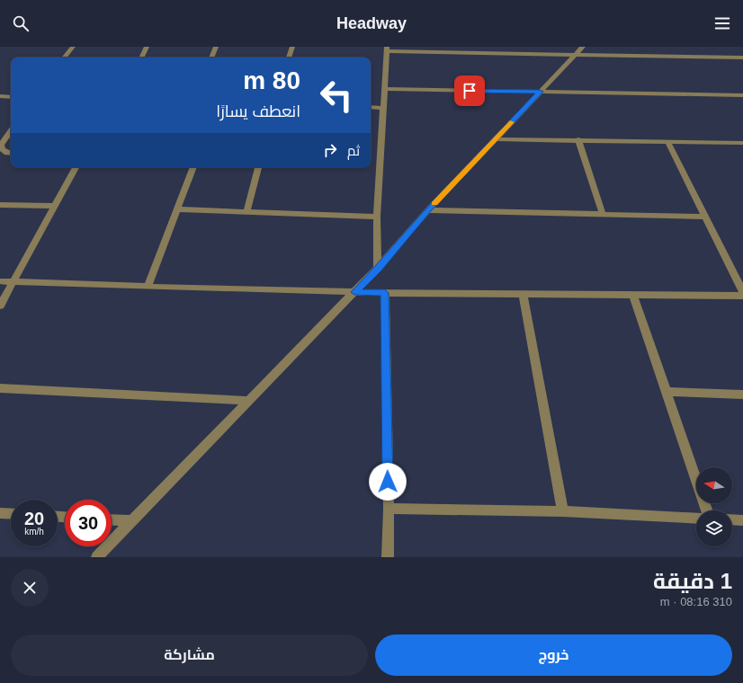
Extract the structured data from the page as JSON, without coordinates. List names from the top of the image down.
{
  "north": "left",
  "page": {
    "header": "Headway",
    "turn": ["80 m", "انعطف يسارًا"],
    "then": "ثم",
    "speed": "20 km/h",
    "limit": "30",
    "heading": ["1 دقيقة", "310 m · 08:16"],
    "buttons": ["خروج", "مشاركة"]
  }
}
